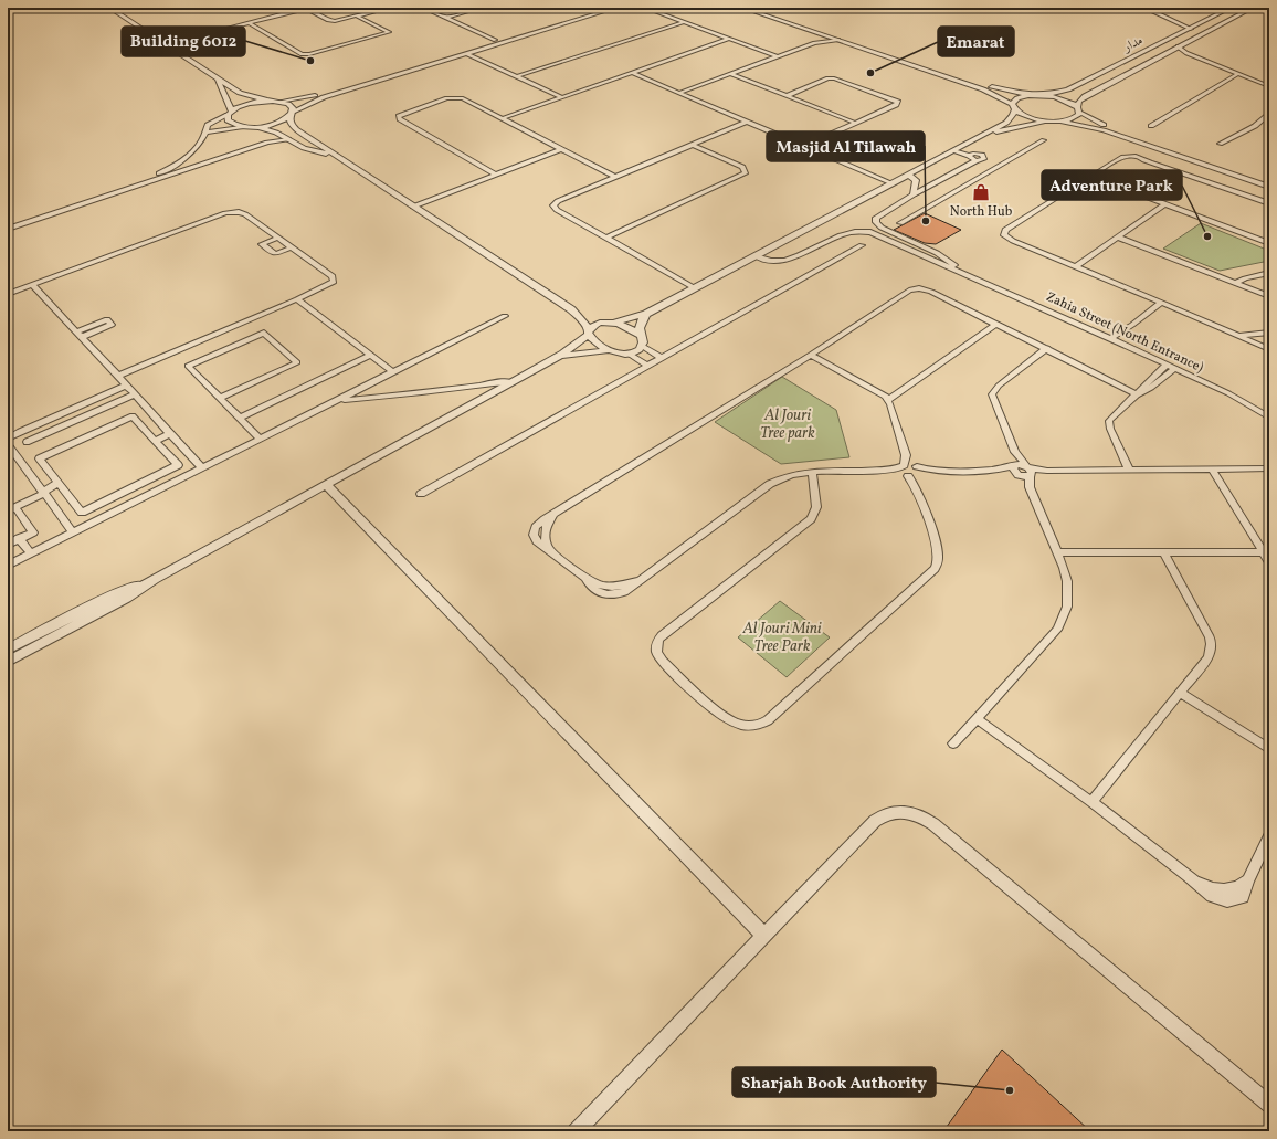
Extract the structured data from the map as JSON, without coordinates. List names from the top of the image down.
{
  "streets": {
    "street": ["مدار", "Zahia Street (North Entrance)"]
  },
  "parks": ["Al Jouri Tree park", "Al Jouri Mini Tree Park"],
  "places": {
    "other": [
      "Building 6012",
      "Emarat",
      "Masjid Al Tilawah",
      "Adventure Park",
      "Sharjah Book Authority"
    ],
    "shop": ["North Hub"]
  }
}
